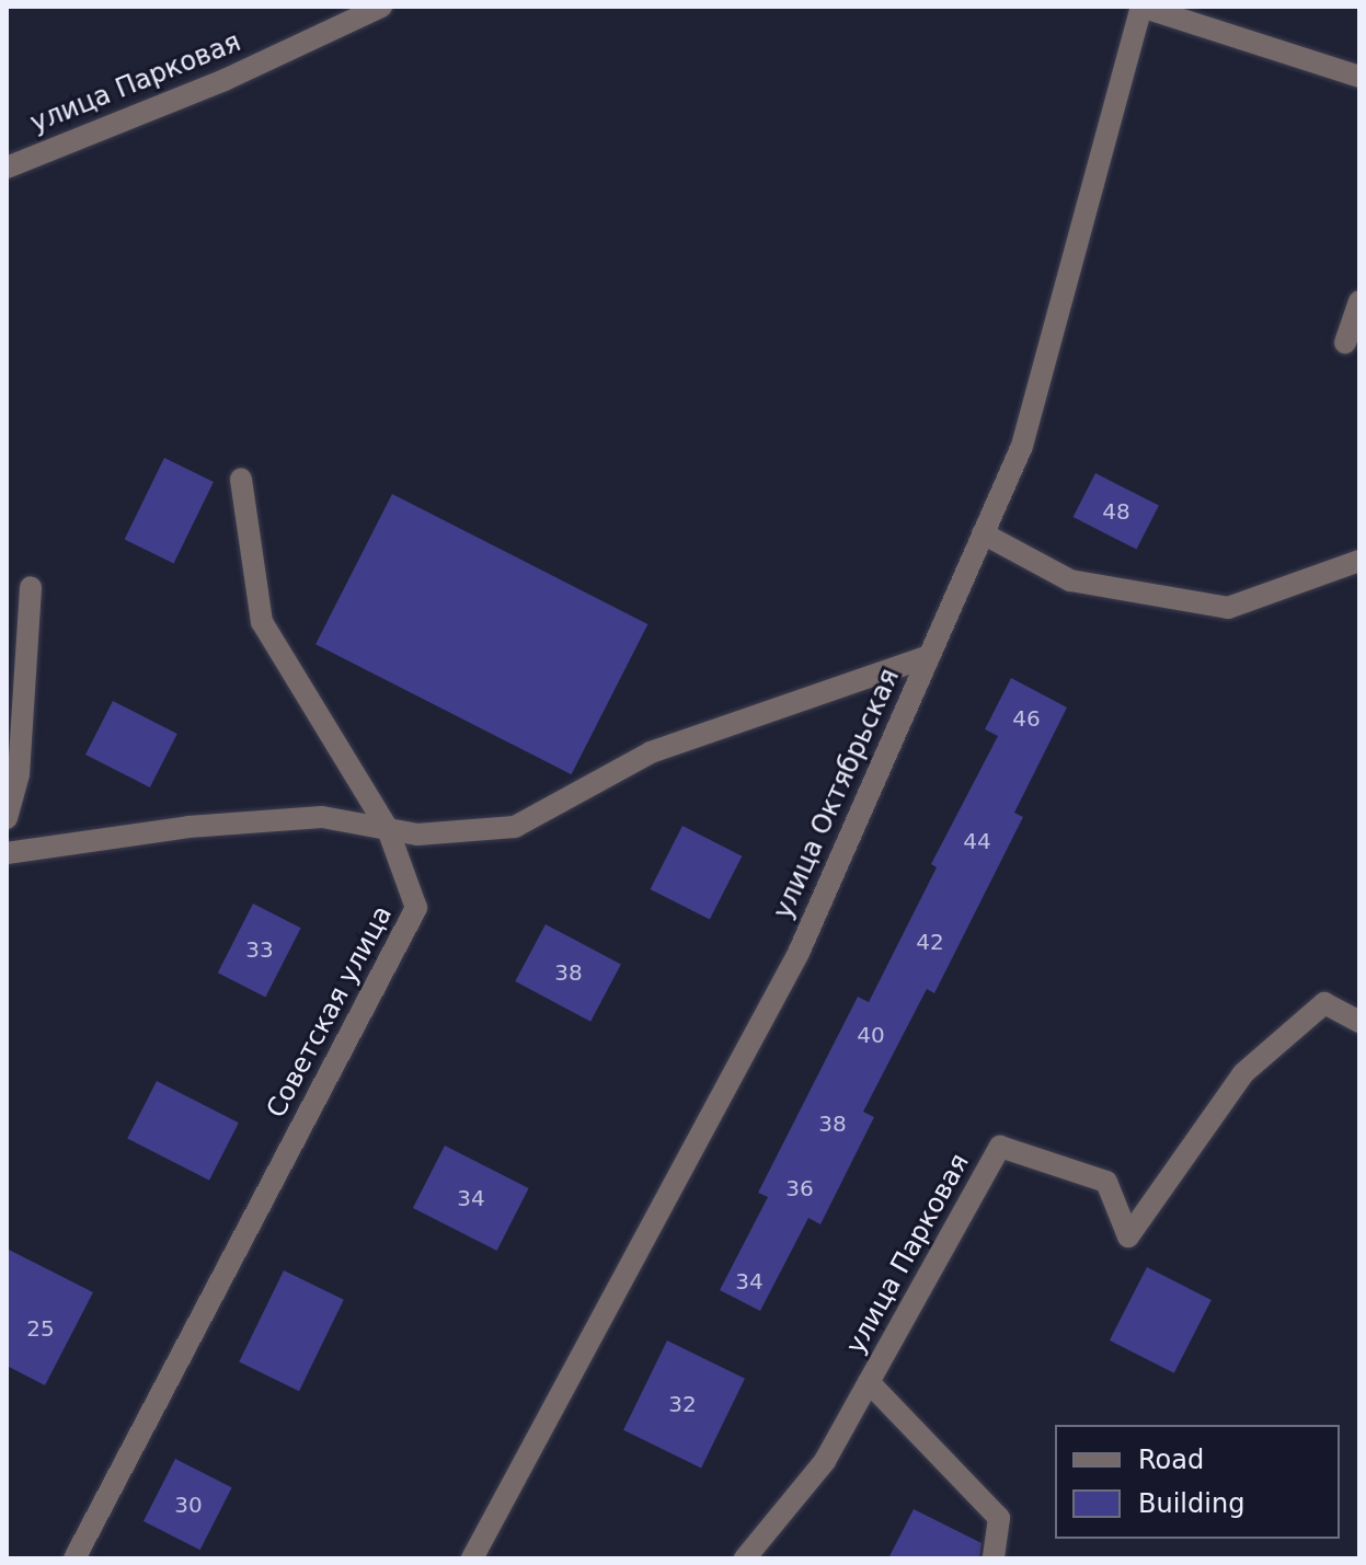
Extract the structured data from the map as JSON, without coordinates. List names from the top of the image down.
{
  "streets": {
    "street": ["улица Парковая", "улица Октябрьская", "Советская улица"]
  },
  "house_numbers": [
    "48",
    "46",
    "44",
    "42",
    "33",
    "38",
    "40",
    "38",
    "36",
    "34",
    "34",
    "25",
    "32",
    "30"
  ],
  "legend": ["Road", "Building"]
}
